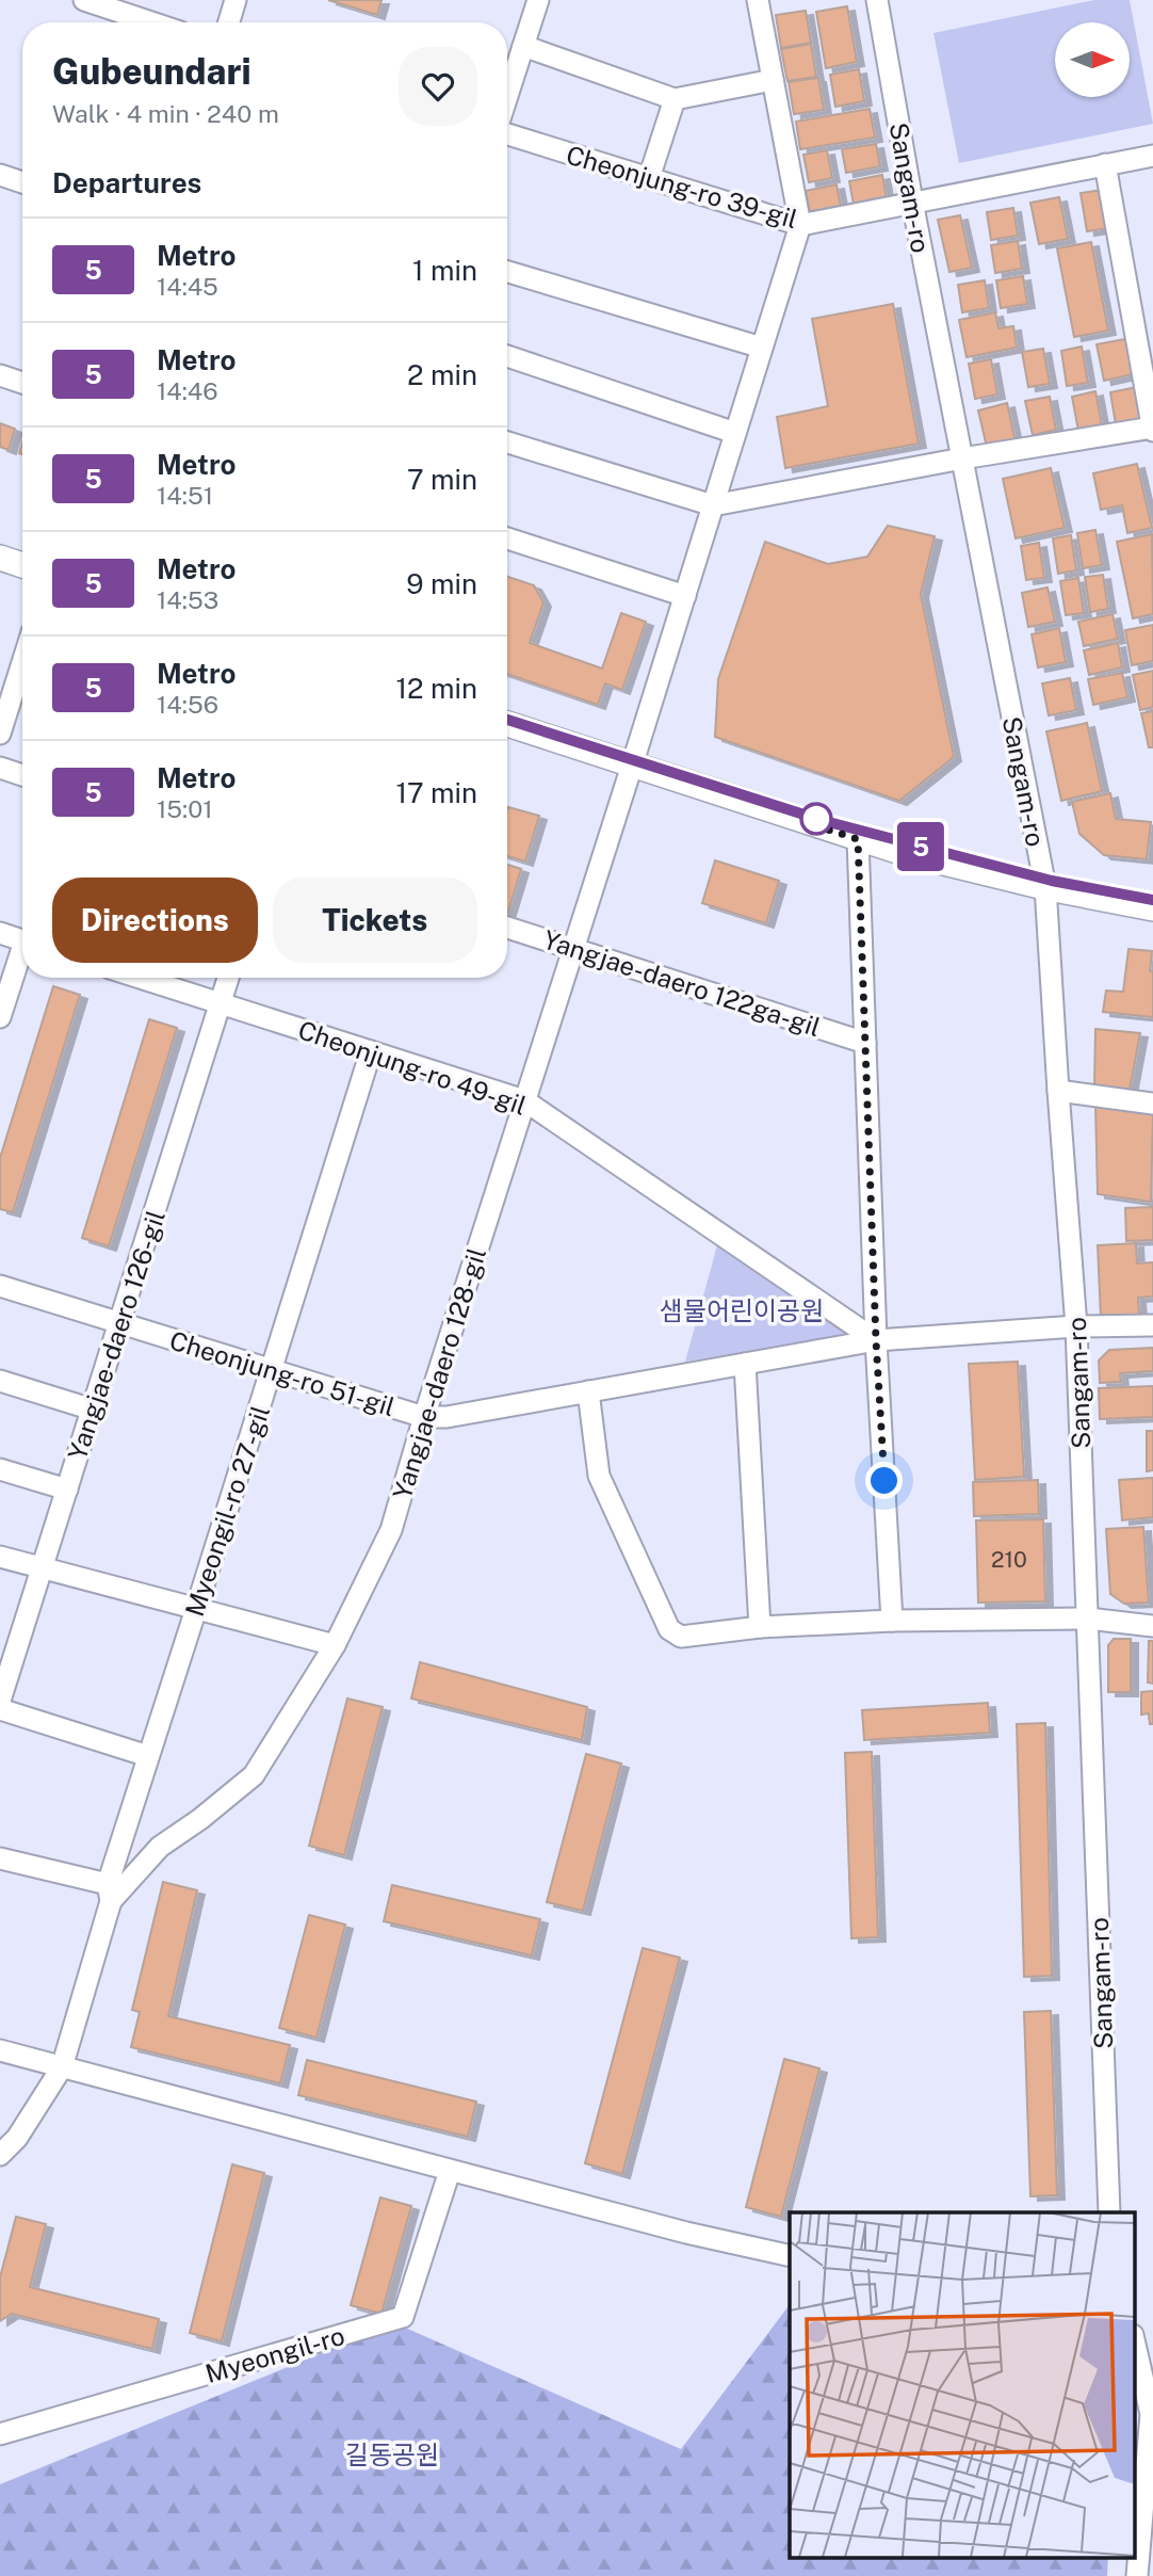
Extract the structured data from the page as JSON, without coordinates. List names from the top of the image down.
{
  "streets": {
    "street": [
      "Cheonjung-ro 39-gil",
      "Sangam-ro",
      "Yangjae-daero 122ga-gil",
      "Cheonjung-ro 49-gil",
      "Yangjae-daero 126-gil",
      "Cheonjung-ro 51-gil",
      "Yangjae-daero 128-gil",
      "Myeongil-ro 27-gil",
      "Myeongil-ro"
    ]
  },
  "crossings": [
    ["Cheonjung-ro 39-gil", "Sangam-ro"],
    ["Cheonjung-ro 39-gil", "Yangjae-daero 128-gil"],
    ["Sangam-ro", "Cheonjung-ro 51-gil"],
    ["Yangjae-daero 122ga-gil", "Yangjae-daero 128-gil"],
    ["Cheonjung-ro 49-gil", "Yangjae-daero 126-gil"],
    ["Cheonjung-ro 49-gil", "Cheonjung-ro 51-gil"],
    ["Cheonjung-ro 49-gil", "Yangjae-daero 128-gil"],
    ["Cheonjung-ro 49-gil", "Myeongil-ro 27-gil"],
    ["Yangjae-daero 126-gil", "Cheonjung-ro 51-gil"],
    ["Cheonjung-ro 51-gil", "Yangjae-daero 128-gil"],
    ["Cheonjung-ro 51-gil", "Myeongil-ro 27-gil"],
    ["Yangjae-daero 128-gil", "Myeongil-ro 27-gil"]
  ],
  "parks": ["샘물어린이공원", "길동공원"],
  "lines": ["metro line 5"],
  "house_numbers": ["210"],
  "north": "right",
  "page": {
    "on_map": "5",
    "heading": [
      ["Gubeundari", "Walk · 4 min · 240 m"],
      "Departures"
    ],
    "list": [
      {
        "mark": "5",
        "name": "Metro",
        "note": "14:45",
        "value": "1 min"
      },
      {
        "mark": "5",
        "name": "Metro",
        "note": "14:46",
        "value": "2 min"
      },
      {
        "mark": "5",
        "name": "Metro",
        "note": "14:51",
        "value": "7 min"
      },
      {
        "mark": "5",
        "name": "Metro",
        "note": "14:53",
        "value": "9 min"
      },
      {
        "mark": "5",
        "name": "Metro",
        "note": "14:56",
        "value": "12 min"
      },
      {
        "mark": "5",
        "name": "Metro",
        "note": "15:01",
        "value": "17 min"
      }
    ],
    "buttons": ["Directions", "Tickets"]
  }
}
